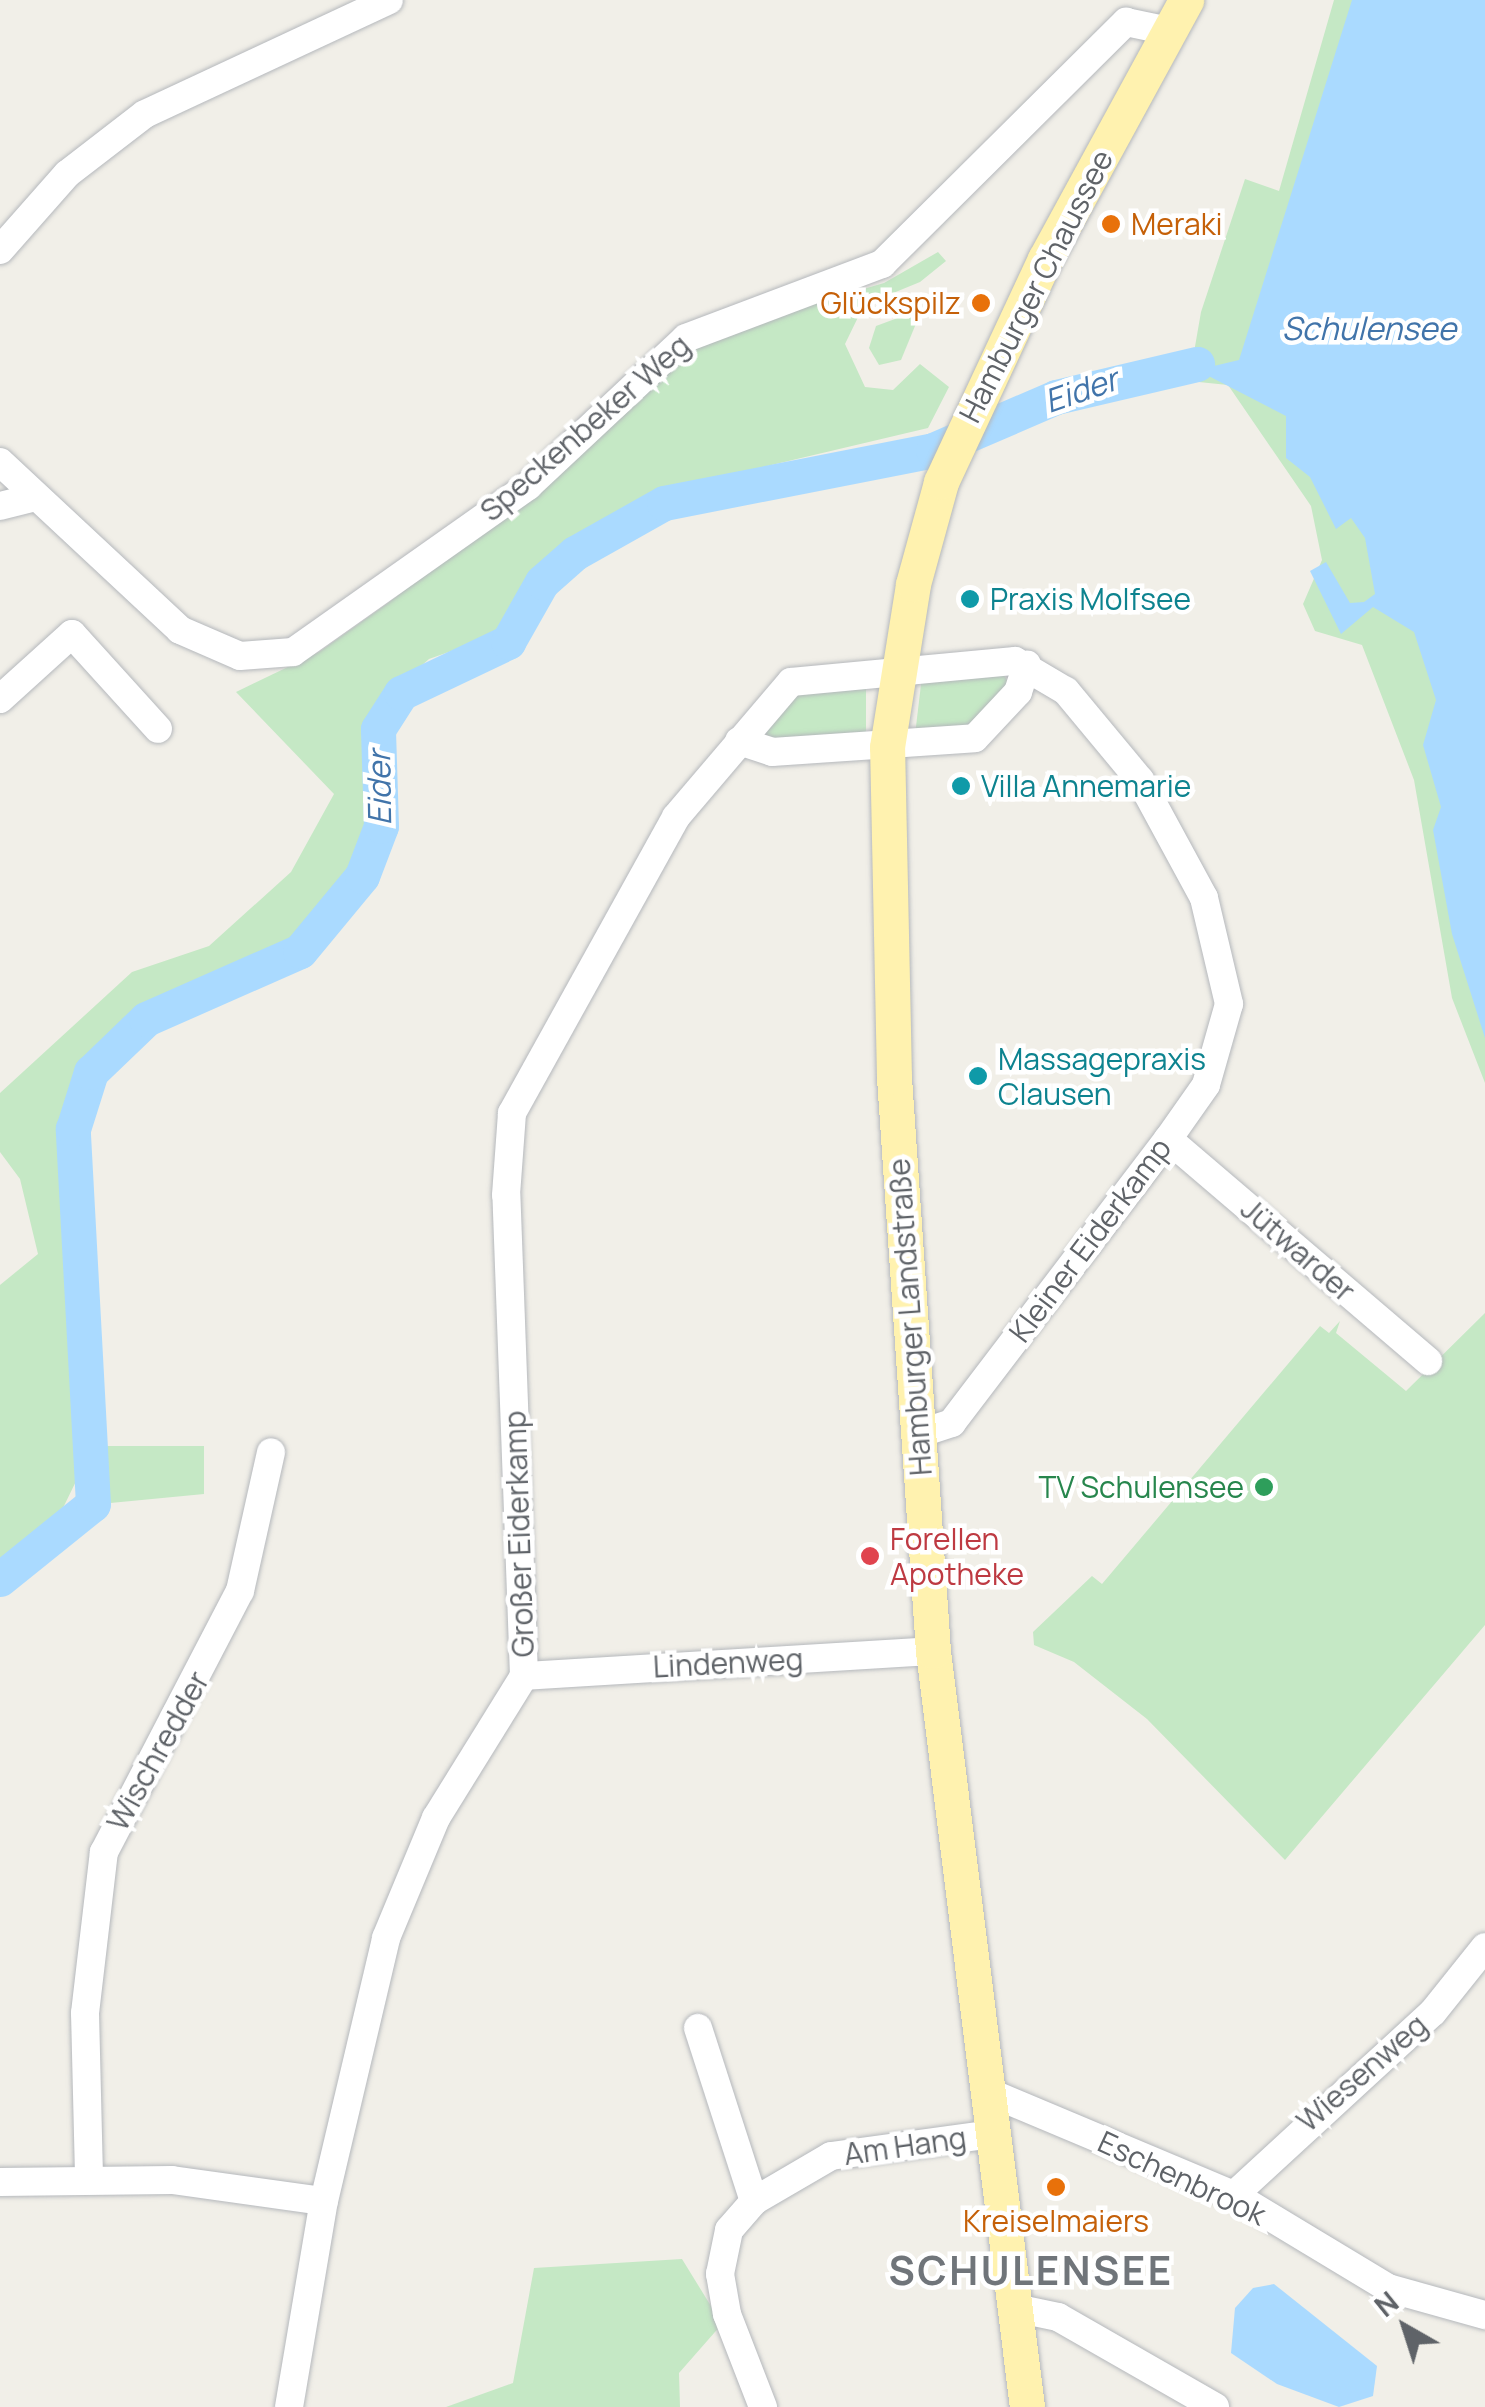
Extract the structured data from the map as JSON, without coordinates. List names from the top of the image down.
{
  "streets": {
    "main road": ["Hamburger Chaussee", "Hamburger Landstraße"],
    "street": [
      "Speckenbeker Weg",
      "Kleiner Eiderkamp",
      "Jütwarder",
      "Großer Eiderkamp",
      "Lindenweg",
      "Wischredder",
      "Wiesenweg",
      "Am Hang",
      "Eschenbrook"
    ]
  },
  "crossings": [
    ["Hamburger Chaussee", "Speckenbeker Weg"],
    ["Hamburger Chaussee", "Hamburger Landstraße"],
    ["Kleiner Eiderkamp", "Jütwarder"],
    ["Kleiner Eiderkamp", "Hamburger Landstraße"],
    ["Hamburger Landstraße", "Großer Eiderkamp"],
    ["Hamburger Landstraße", "Lindenweg"],
    ["Hamburger Landstraße", "Am Hang"],
    ["Hamburger Landstraße", "Eschenbrook"],
    ["Großer Eiderkamp", "Lindenweg"],
    ["Wiesenweg", "Eschenbrook"]
  ],
  "districts": ["SCHULENSEE"],
  "water": ["Schulensee", "Eider"],
  "places": [
    "Meraki",
    "Glückspilz",
    "Praxis Molfsee",
    "Villa Annemarie",
    "Massagepraxis Clausen",
    "TV Schulensee",
    "Forellen Apotheke",
    "Kreiselmaiers"
  ],
  "north": "top left"
}
